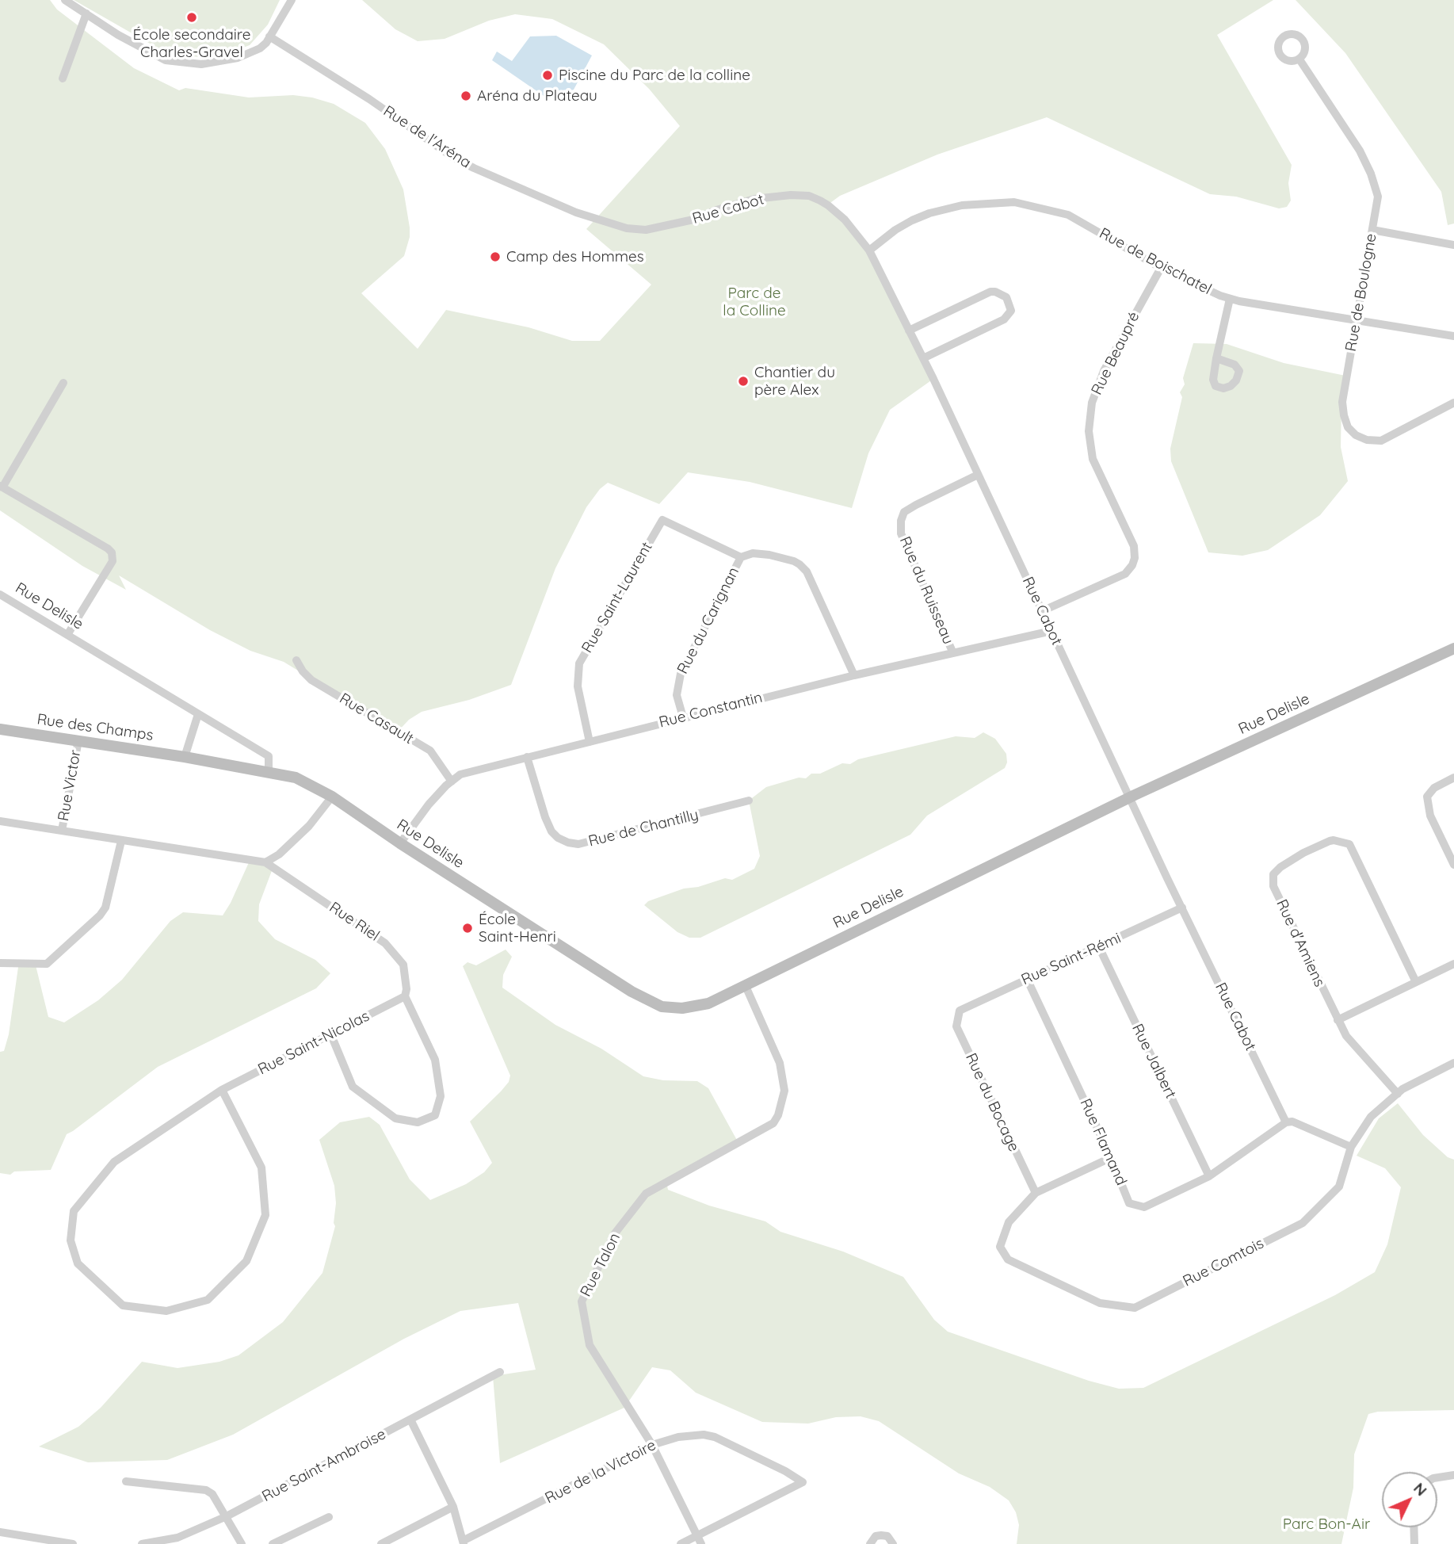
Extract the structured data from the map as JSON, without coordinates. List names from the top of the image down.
{
  "streets": {
    "street": [
      "Rue de l'Aréna",
      "Rue Cabot",
      "Rue de Boischatel",
      "Rue de Boulogne",
      "Rue Beaupré",
      "Rue du Ruisseau",
      "Rue Saint-Laurent",
      "Rue Delisle",
      "Rue du Carignan",
      "Rue Constantin",
      "Rue Casault",
      "Rue des Champs",
      "Rue Victor",
      "Rue de Chantilly",
      "Rue Riel",
      "Rue d'Amiens",
      "Rue Saint-Rémi",
      "Rue Saint-Nicolas",
      "Rue Jalbert",
      "Rue du Bocage",
      "Rue Flamand",
      "Rue Comtois",
      "Rue Talon",
      "Rue Saint-Ambroise",
      "Rue de la Victoire"
    ]
  },
  "crossings": [
    ["Rue de l'Aréna", "Rue Cabot"],
    ["Rue Cabot", "Rue de Boischatel"],
    ["Rue Cabot", "Rue Beaupré"],
    ["Rue Cabot", "Rue du Ruisseau"],
    ["Rue Cabot", "Rue Delisle"],
    ["Rue Cabot", "Rue Constantin"],
    ["Rue Cabot", "Rue Saint-Rémi"],
    ["Rue Cabot", "Rue Flamand"],
    ["Rue de Boischatel", "Rue de Boulogne"],
    ["Rue de Boischatel", "Rue Beaupré"],
    ["Rue du Ruisseau", "Rue Constantin"],
    ["Rue Saint-Laurent", "Rue du Carignan"],
    ["Rue Saint-Laurent", "Rue Constantin"],
    ["Rue Delisle", "Rue Constantin"],
    ["Rue Delisle", "Rue des Champs"],
    ["Rue Delisle", "Rue Talon"],
    ["Rue du Carignan", "Rue Constantin"],
    ["Rue Constantin", "Rue Casault"],
    ["Rue Constantin", "Rue de Chantilly"],
    ["Rue des Champs", "Rue Victor"],
    ["Rue Victor", "Rue Riel"],
    ["Rue Riel", "Rue Saint-Nicolas"],
    ["Rue d'Amiens", "Rue Comtois"],
    ["Rue Saint-Rémi", "Rue Jalbert"],
    ["Rue Saint-Rémi", "Rue du Bocage"],
    ["Rue Saint-Rémi", "Rue Flamand"],
    ["Rue Jalbert", "Rue Flamand"],
    ["Rue du Bocage", "Rue Comtois"],
    ["Rue Talon", "Rue de la Victoire"]
  ],
  "parks": ["Parc de la Colline", "Parc Bon-Air"],
  "places": [
    "École secondaire Charles-Gravel",
    "Piscine du Parc de la colline",
    "Aréna du Plateau",
    "Camp des Hommes",
    "Chantier du père Alex",
    "École Saint-Henri"
  ],
  "north": "top right"
}
